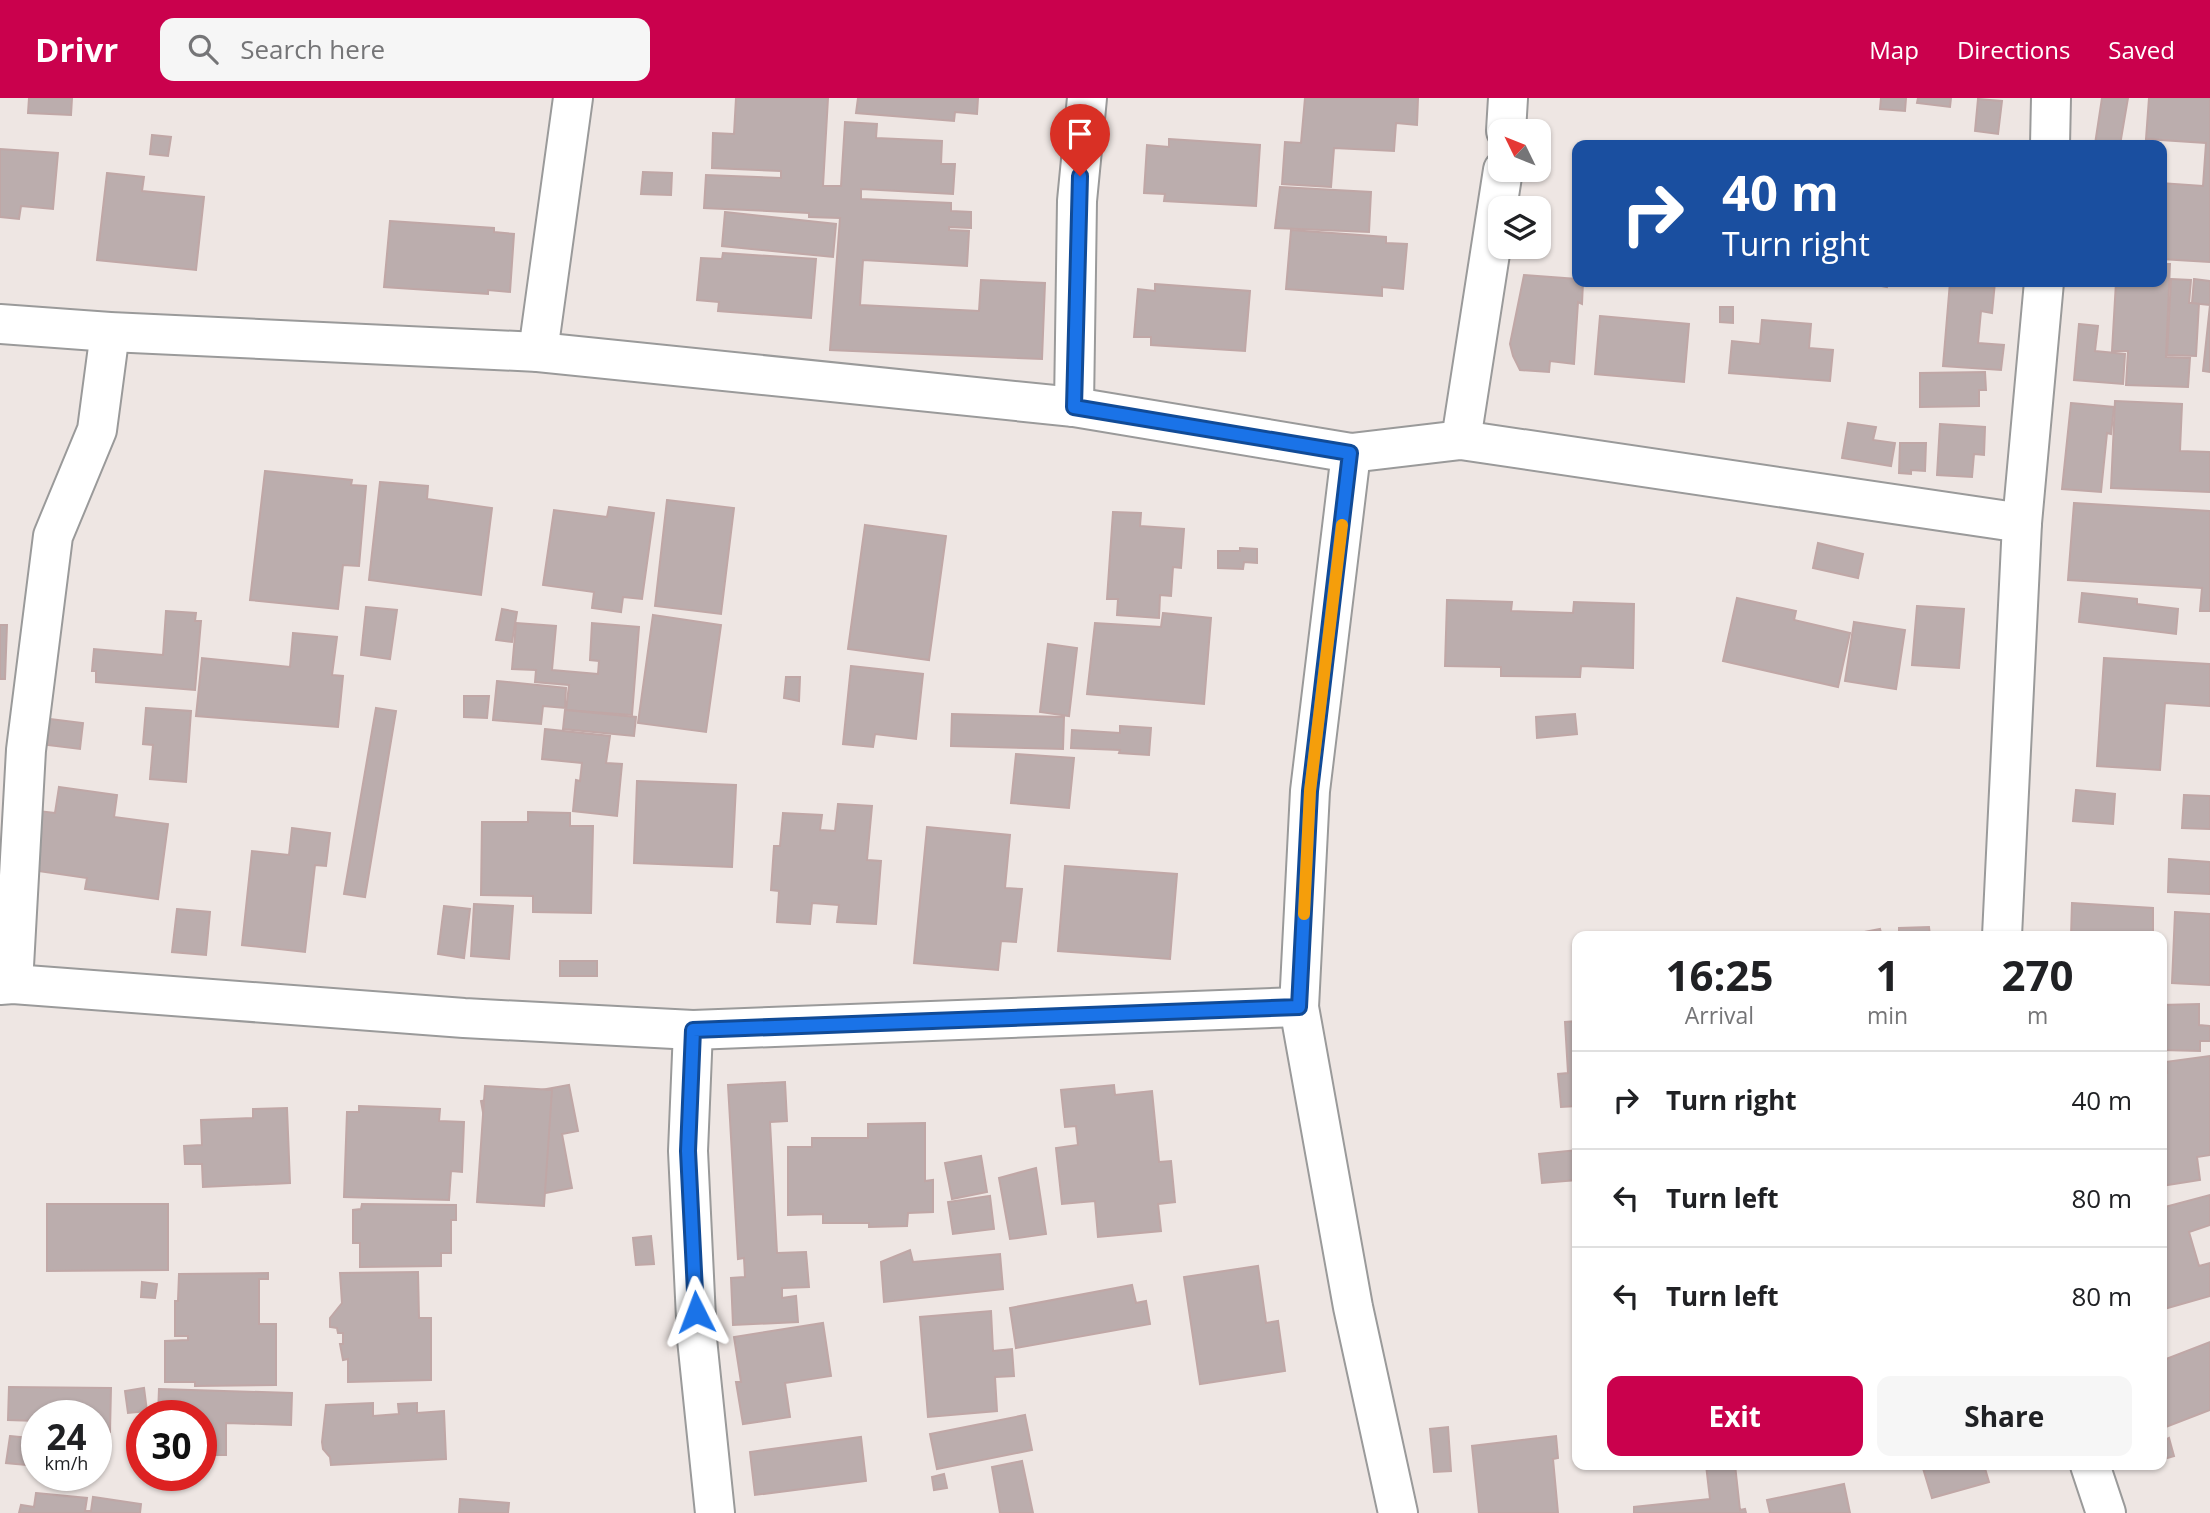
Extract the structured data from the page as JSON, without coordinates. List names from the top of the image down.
{
  "north": "top left",
  "page": {
    "header": "Drivr",
    "search": "Search here",
    "nav": ["Map", "Directions", "Saved"],
    "turn": ["40 m", "Turn right"],
    "eta": [
      "16:25",
      "Arrival",
      "1",
      "min",
      "270",
      "m"
    ],
    "list": [
      {
        "name": "Turn right",
        "value": "40 m"
      },
      {
        "name": "Turn left",
        "value": "80 m"
      },
      {
        "name": "Turn left",
        "value": "80 m"
      }
    ],
    "buttons": ["Exit", "Share"],
    "speed": "24 km/h",
    "limit": "30"
  }
}
